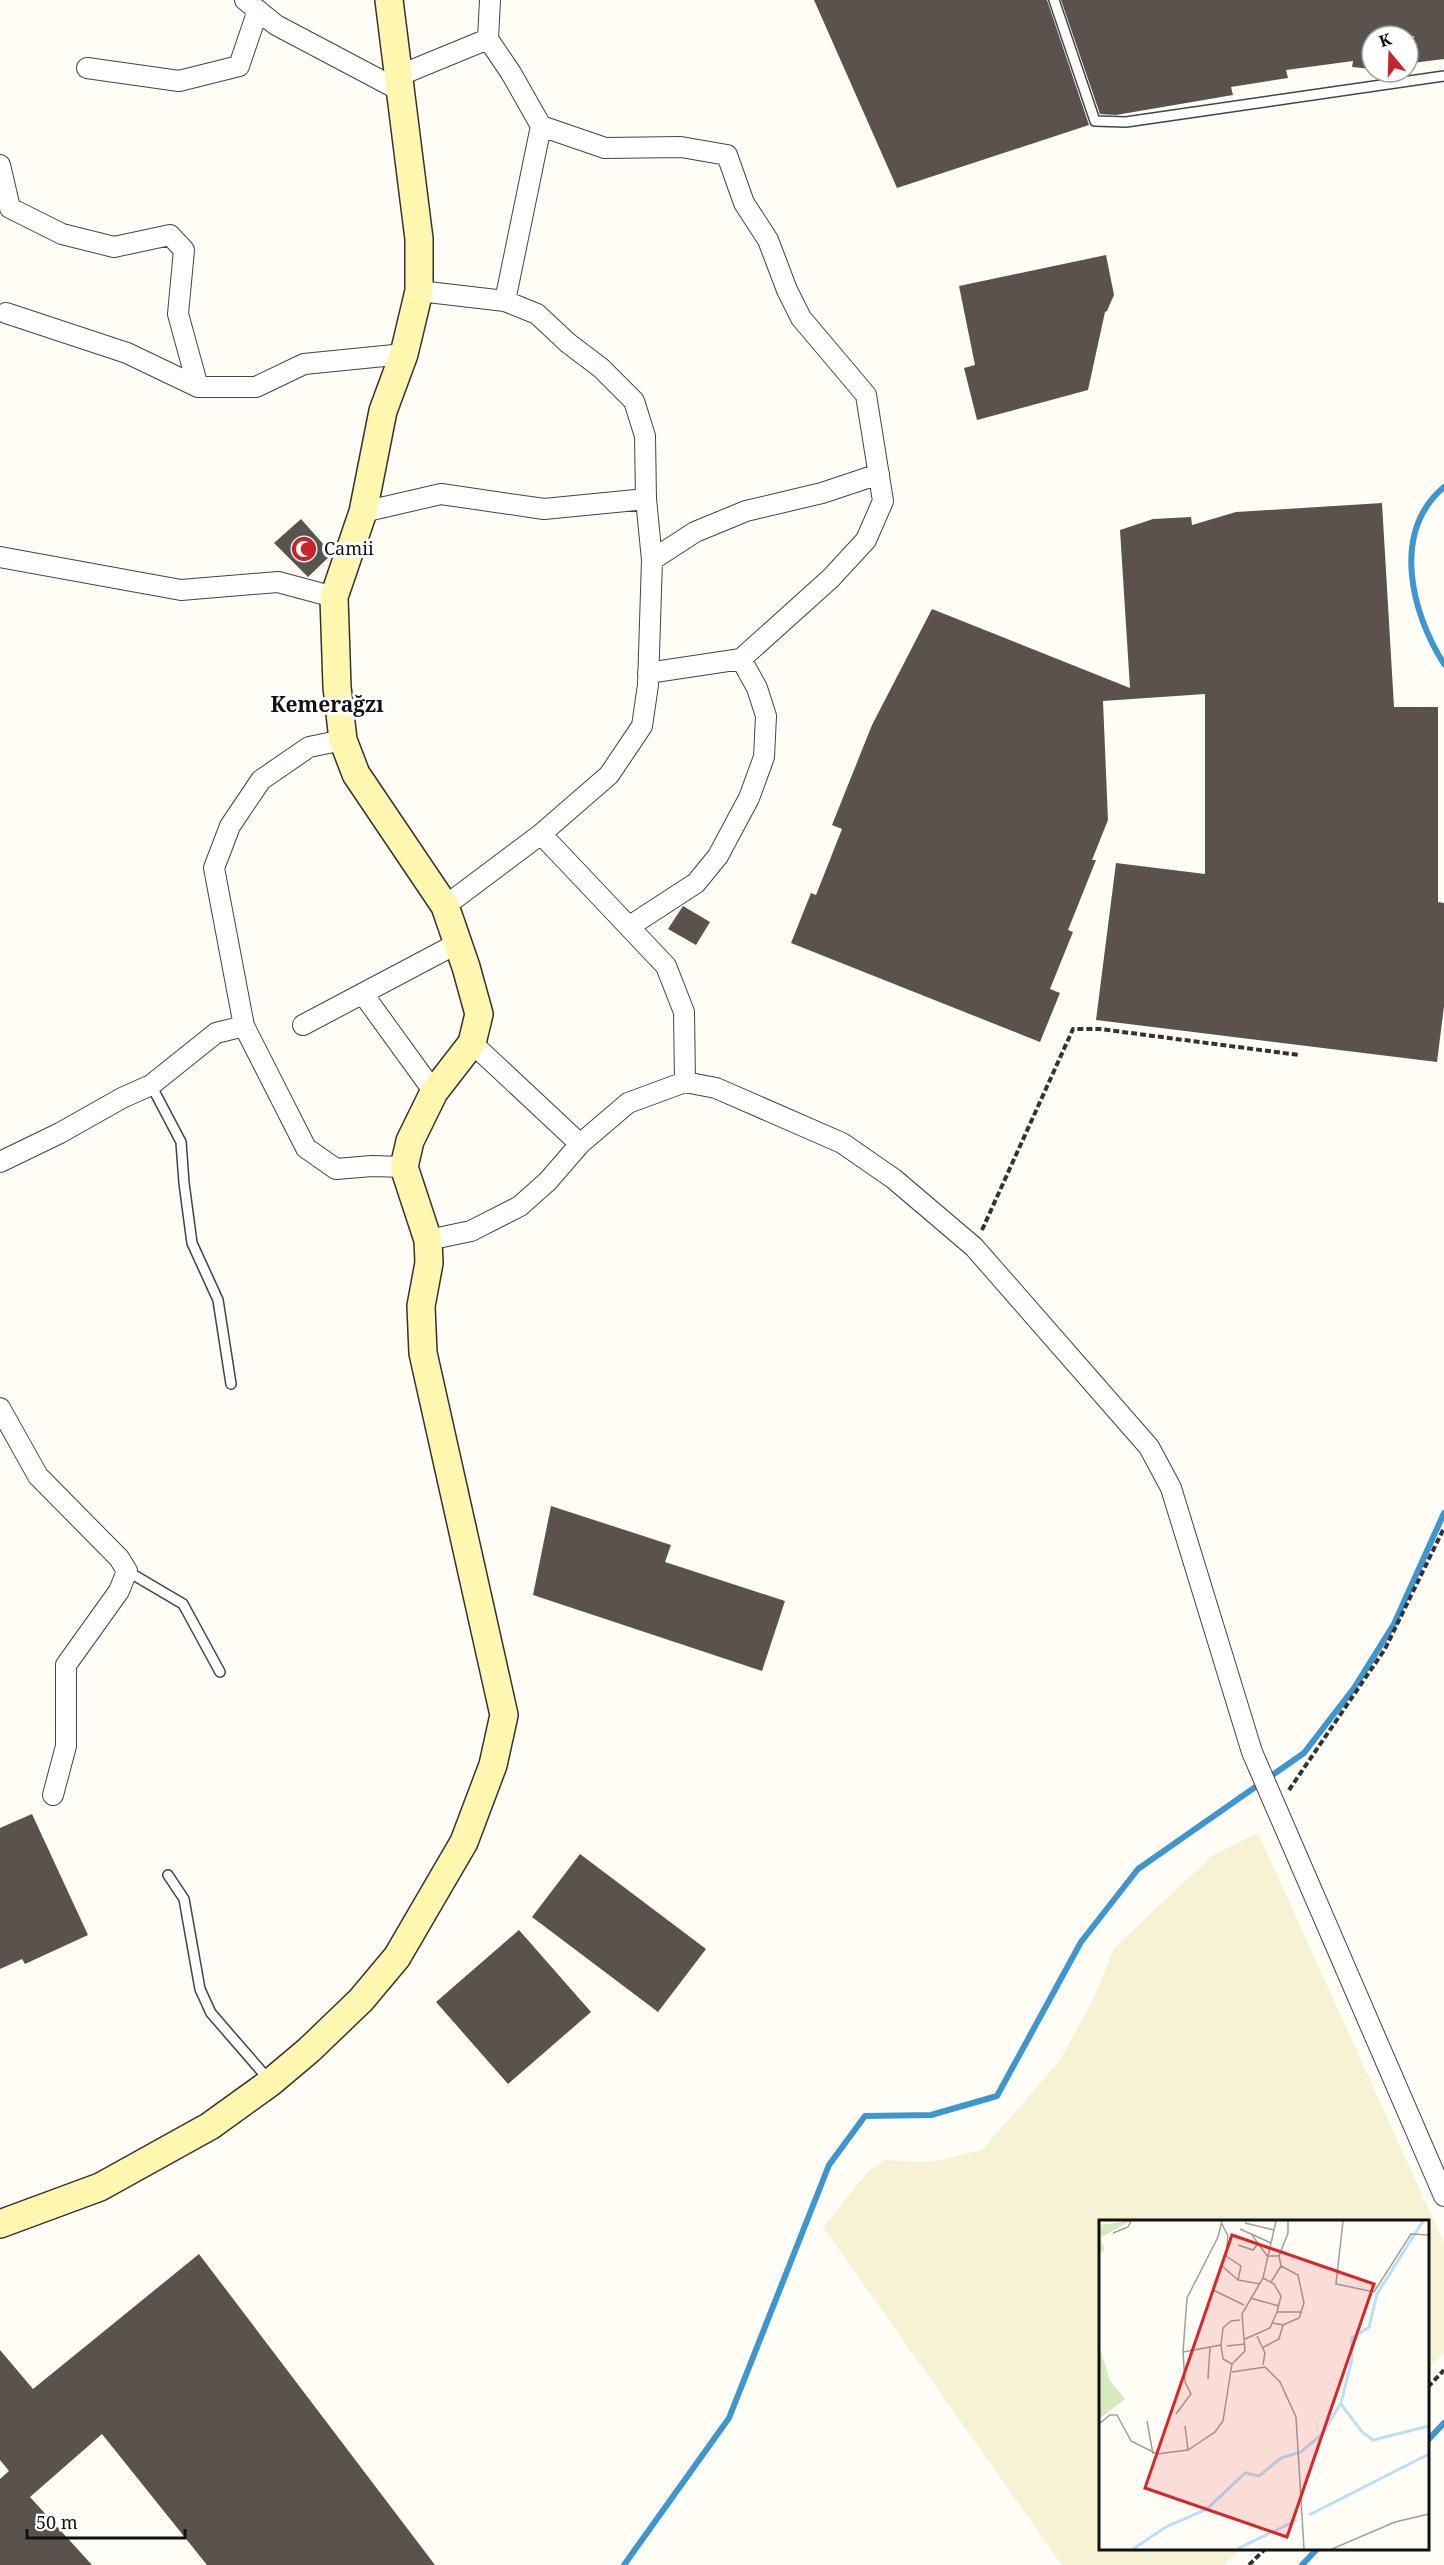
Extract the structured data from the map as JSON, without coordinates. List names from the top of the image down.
{
  "districts": ["Kemerağzı"],
  "places": {
    "mosque": ["Camii"]
  },
  "scale_bar": "50 m",
  "north": "top"
}
